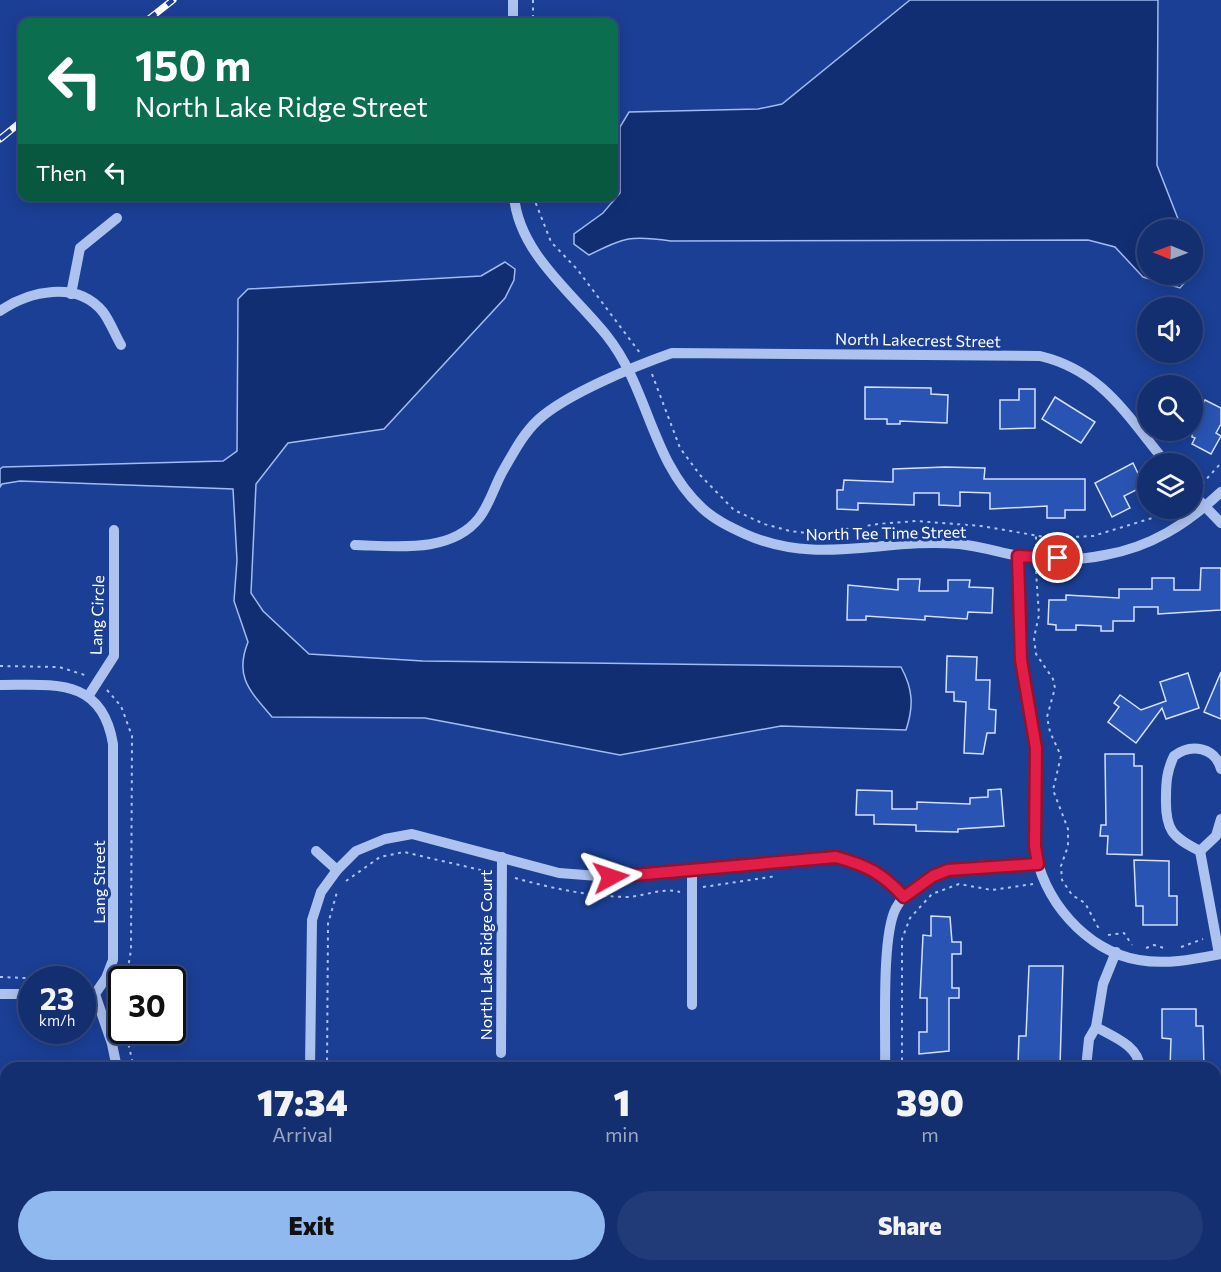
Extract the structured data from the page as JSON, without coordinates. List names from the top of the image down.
{
  "streets": {
    "street": [
      "North Lakecrest Street",
      "North Tee Time Street",
      "Lang Circle",
      "Lang Street",
      "North Lake Ridge Court"
    ]
  },
  "crossings": [
    ["North Lakecrest Street", "North Tee Time Street"],
    ["Lang Circle", "Lang Street"]
  ],
  "north": "left",
  "page": {
    "turn": ["150 m", "North Lake Ridge Street"],
    "then": "Then",
    "speed": "23 km/h",
    "limit": "30",
    "eta": [
      "17:34",
      "Arrival",
      "1",
      "min",
      "390",
      "m"
    ],
    "buttons": ["Exit", "Share"]
  }
}
